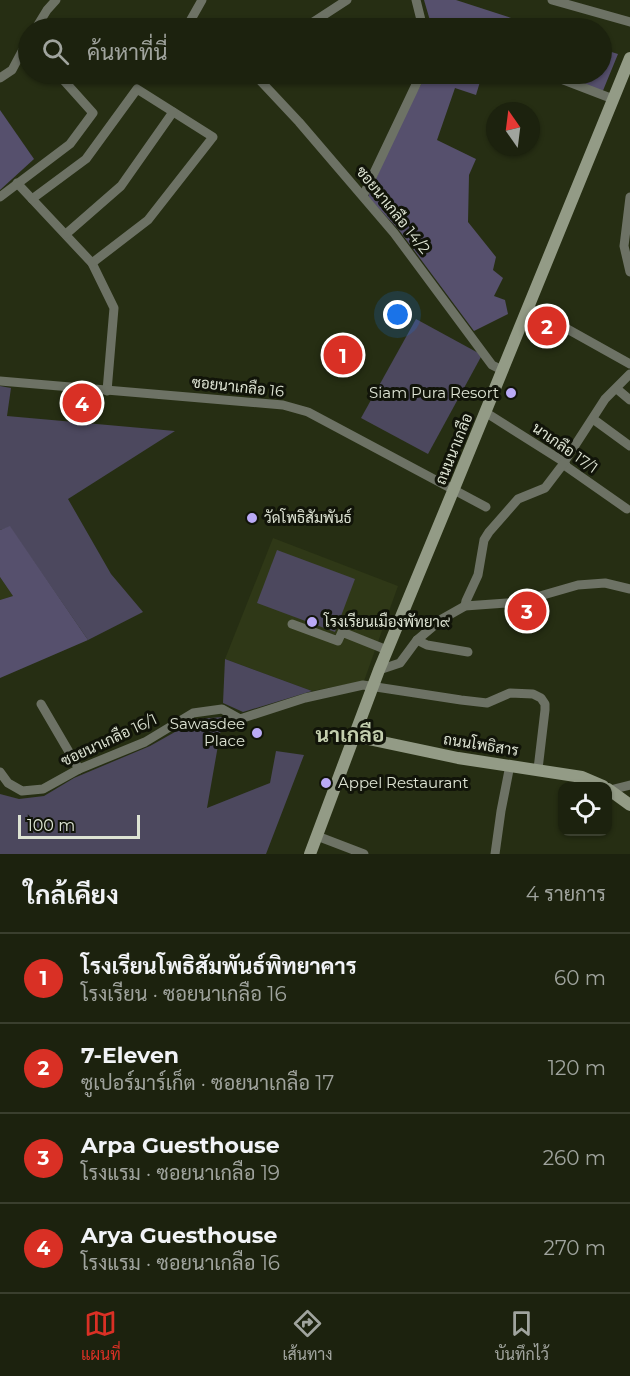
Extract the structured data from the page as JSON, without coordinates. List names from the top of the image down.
{
  "streets": {
    "street": [
      "ซอยนาเกลือ 14/2",
      "ซอยนาเกลือ 16",
      "นาเกลือ 17/1",
      "ถนนนาเกลือ",
      "ซอยนาเกลือ 16/1",
      "ถนนโพธิสาร"
    ]
  },
  "crossings": [
    ["ซอยนาเกลือ 14/2", "ถนนนาเกลือ"],
    ["ซอยนาเกลือ 16", "ถนนนาเกลือ"],
    ["นาเกลือ 17/1", "ถนนนาเกลือ"],
    ["ถนนนาเกลือ", "ซอยนาเกลือ 16/1"],
    ["ถนนนาเกลือ", "ถนนโพธิสาร"],
    ["ซอยนาเกลือ 16/1", "ถนนโพธิสาร"]
  ],
  "districts": ["นาเกลือ"],
  "places": [
    "Siam Pura Resort",
    "วัดโพธิสัมพันธ์",
    "โรงเรียนเมืองพัทยา๙",
    "Sawasdee Place",
    "Appel Restaurant"
  ],
  "scale_bar": "100 m",
  "north": "top",
  "page": {
    "search": "ค้นหาที่นี่",
    "pins": [
      "2",
      "1",
      "4",
      "3"
    ],
    "scale": "100 m",
    "heading": ["ใกล้เคียง", "4 รายการ"],
    "list": [
      {
        "mark": "1",
        "name": "โรงเรียนโพธิสัมพันธ์พิทยาคาร",
        "note": "โรงเรียน · ซอยนาเกลือ 16",
        "value": "60 m"
      },
      {
        "mark": "2",
        "name": "7-Eleven",
        "note": "ซูเปอร์มาร์เก็ต · ซอยนาเกลือ 17",
        "value": "120 m"
      },
      {
        "mark": "3",
        "name": "Arpa Guesthouse",
        "note": "โรงแรม · ซอยนาเกลือ 19",
        "value": "260 m"
      },
      {
        "mark": "4",
        "name": "Arya Guesthouse",
        "note": "โรงแรม · ซอยนาเกลือ 16",
        "value": "270 m"
      }
    ],
    "nav": ["แผนที่", "เส้นทาง", "บันทึกไว้"]
  }
}
